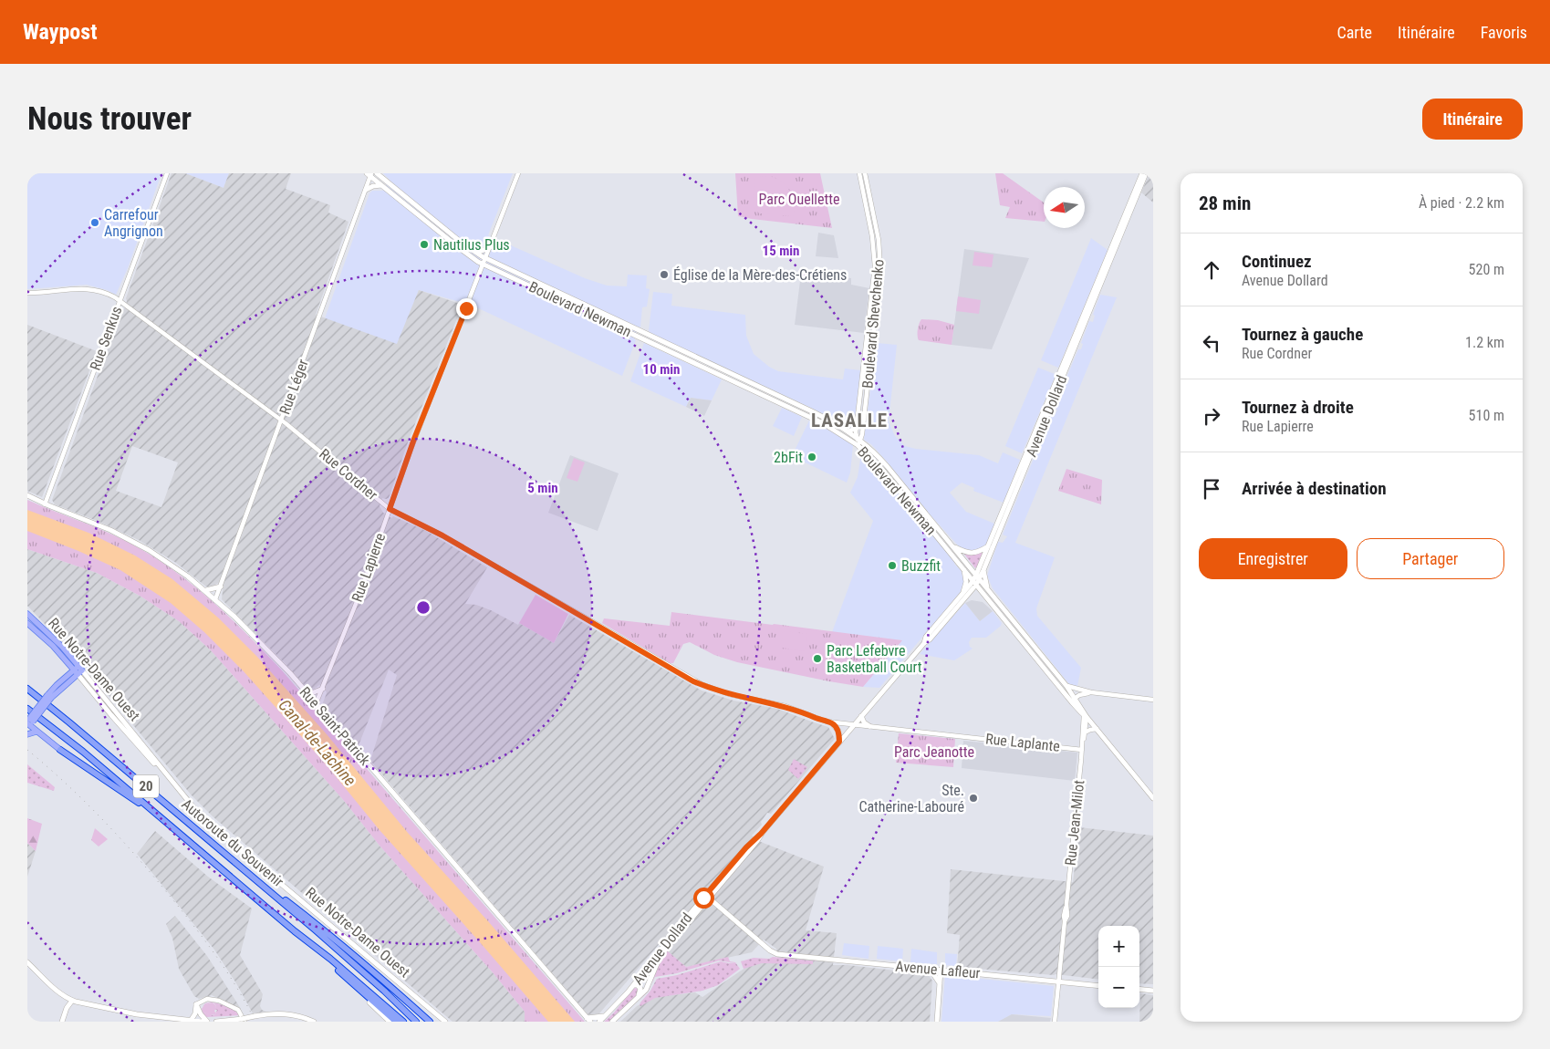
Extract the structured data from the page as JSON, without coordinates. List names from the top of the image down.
{
  "streets": {
    "highway": ["20", "Autoroute du Souvenir"],
    "main road": [
      "Boulevard Newman",
      "Avenue Dollard",
      "Rue Notre-Dame Ouest",
      "Rue Saint-Patrick",
      "Avenue Lafleur"
    ],
    "street": [
      "Boulevard Shevchenko",
      "Rue Senkus",
      "Rue Léger",
      "Rue Cordner",
      "Rue Lapierre",
      "Rue Laplante",
      "Rue Jean-Milot"
    ]
  },
  "crossings": [
    ["Boulevard Newman", "Boulevard Shevchenko"],
    ["Boulevard Newman", "Rue Léger"],
    ["Boulevard Newman", "Avenue Dollard"],
    ["Boulevard Newman", "Rue Lapierre"],
    ["Boulevard Newman", "Rue Jean-Milot"],
    ["Rue Senkus", "Rue Cordner"],
    ["Rue Senkus", "Rue Saint-Patrick"],
    ["Rue Léger", "Rue Cordner"],
    ["Rue Léger", "Rue Saint-Patrick"],
    ["Avenue Dollard", "Rue Cordner"],
    ["Avenue Dollard", "Rue Laplante"],
    ["Avenue Dollard", "Avenue Lafleur"],
    ["Rue Cordner", "Rue Lapierre"],
    ["Rue Cordner", "Rue Laplante"],
    ["Rue Lapierre", "Rue Saint-Patrick"],
    ["Rue Laplante", "Rue Jean-Milot"],
    ["Rue Jean-Milot", "Avenue Lafleur"]
  ],
  "districts": ["LASALLE"],
  "water": ["Canal-de-Lachine"],
  "parks": ["Parc Ouellette", "Parc Jeanotte"],
  "places": [
    "Carrefour Angrignon",
    "Nautilus Plus",
    "Église de la Mère-des-Crétiens",
    "2bFit",
    "Buzzfit",
    "Parc Lefebvre Basketball Court",
    "Ste. Catherine-Labouré"
  ],
  "north": "left",
  "page": {
    "header": "Waypost",
    "nav": ["Carte", "Itinéraire", "Favoris"],
    "buttons": [
      "Itinéraire",
      ["Enregistrer", "Partager"]
    ],
    "title": "Nous trouver",
    "heading": ["28 min", "À pied · 2.2 km"],
    "list": [
      ["Continuez", "Avenue Dollard", "520 m"],
      ["Tournez à gauche", "Rue Cordner", "1.2 km"],
      ["Tournez à droite", "Rue Lapierre", "510 m"],
      "Arrivée à destination"
    ],
    "map_buttons": ["+", "−"]
  },
  "rings": ["15 min", "10 min", "5 min"]
}
